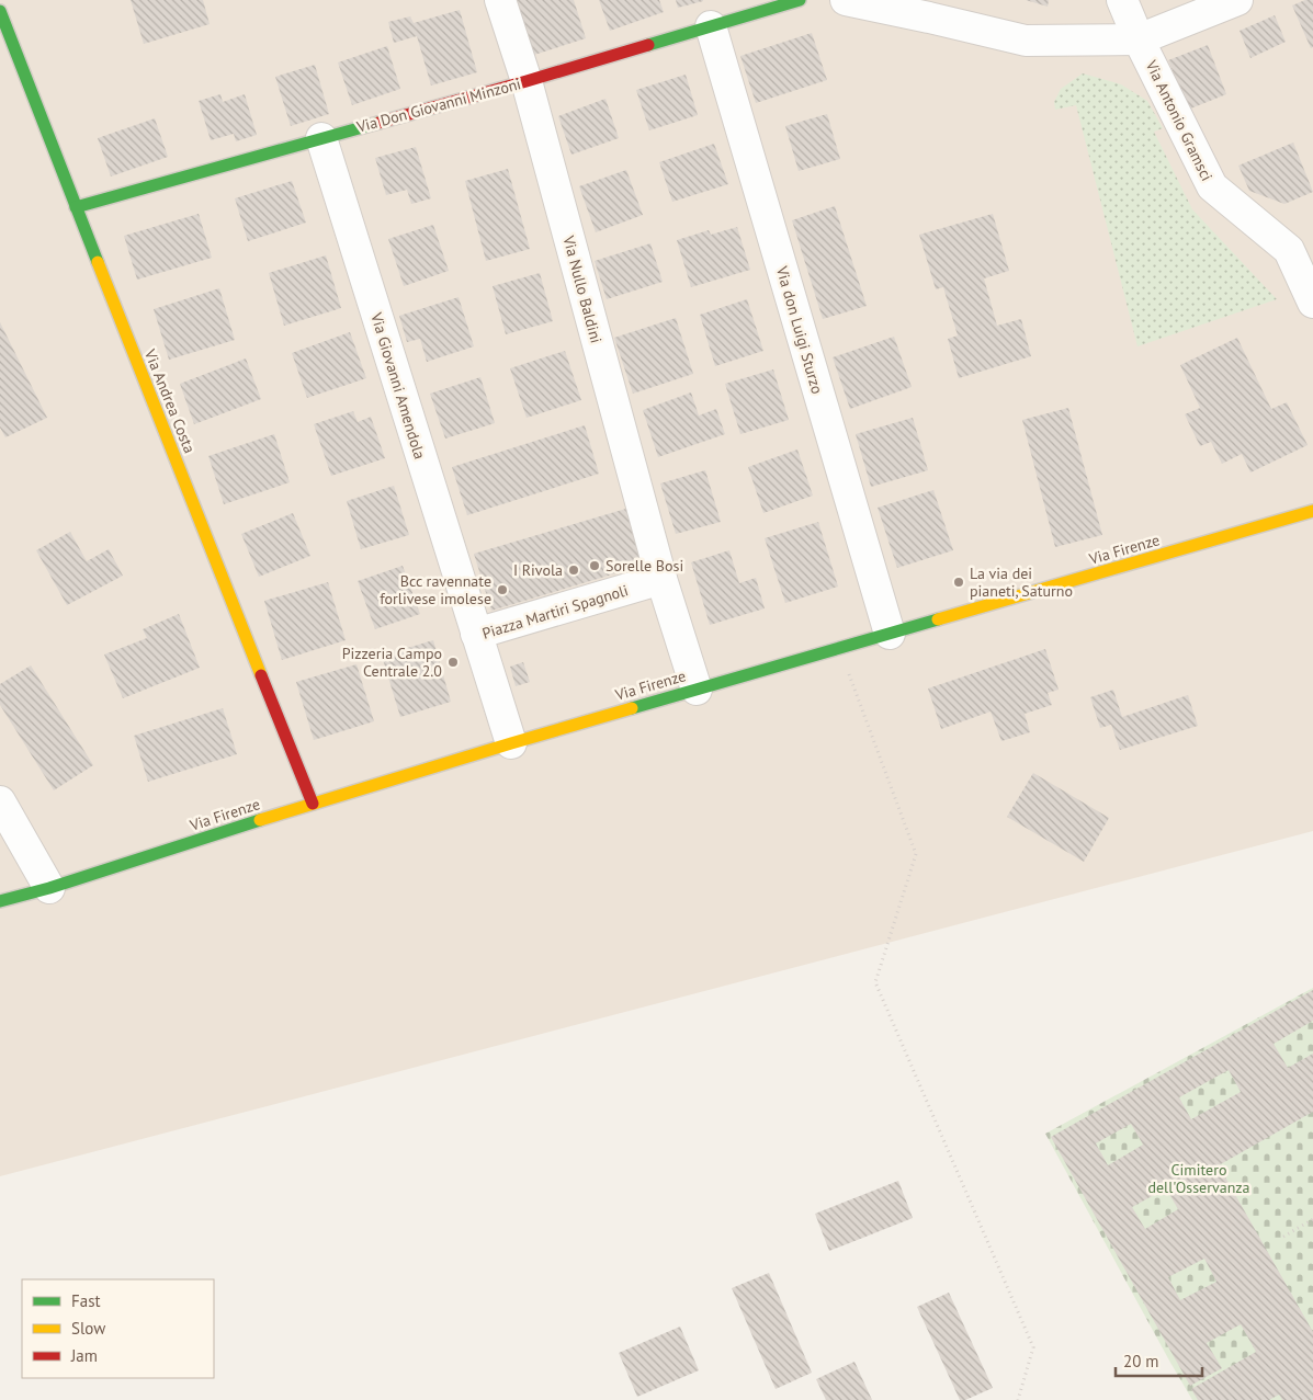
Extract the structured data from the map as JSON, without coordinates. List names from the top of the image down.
{
  "streets": {
    "street": [
      "Via Don Giovanni Minzoni",
      "Via Antonio Gramsci",
      "Via Nullo Baldini",
      "Via don Luigi Sturzo",
      "Via Giovanni Amendola",
      "Via Andrea Costa",
      "Via Firenze",
      "Piazza Martiri Spagnoli"
    ]
  },
  "crossings": [
    ["Via Don Giovanni Minzoni", "Via Nullo Baldini"],
    ["Via Don Giovanni Minzoni", "Via don Luigi Sturzo"],
    ["Via Don Giovanni Minzoni", "Via Giovanni Amendola"],
    ["Via Don Giovanni Minzoni", "Via Andrea Costa"],
    ["Via Nullo Baldini", "Piazza Martiri Spagnoli"],
    ["Via don Luigi Sturzo", "Via Firenze"],
    ["Via Giovanni Amendola", "Piazza Martiri Spagnoli"],
    ["Via Andrea Costa", "Via Firenze"],
    ["Via Firenze", "Piazza Martiri Spagnoli"]
  ],
  "parks": ["Cimitero dell'Osservanza"],
  "places": [
    "Sorelle Bosi",
    "I Rivola",
    "La via dei pianeti, Saturno",
    "Bcc ravennate forlivese imolese",
    "Pizzeria Campo Centrale 2.0"
  ],
  "legend": ["Fast", "Slow", "Jam"],
  "scale_bar": "20 m"
}
